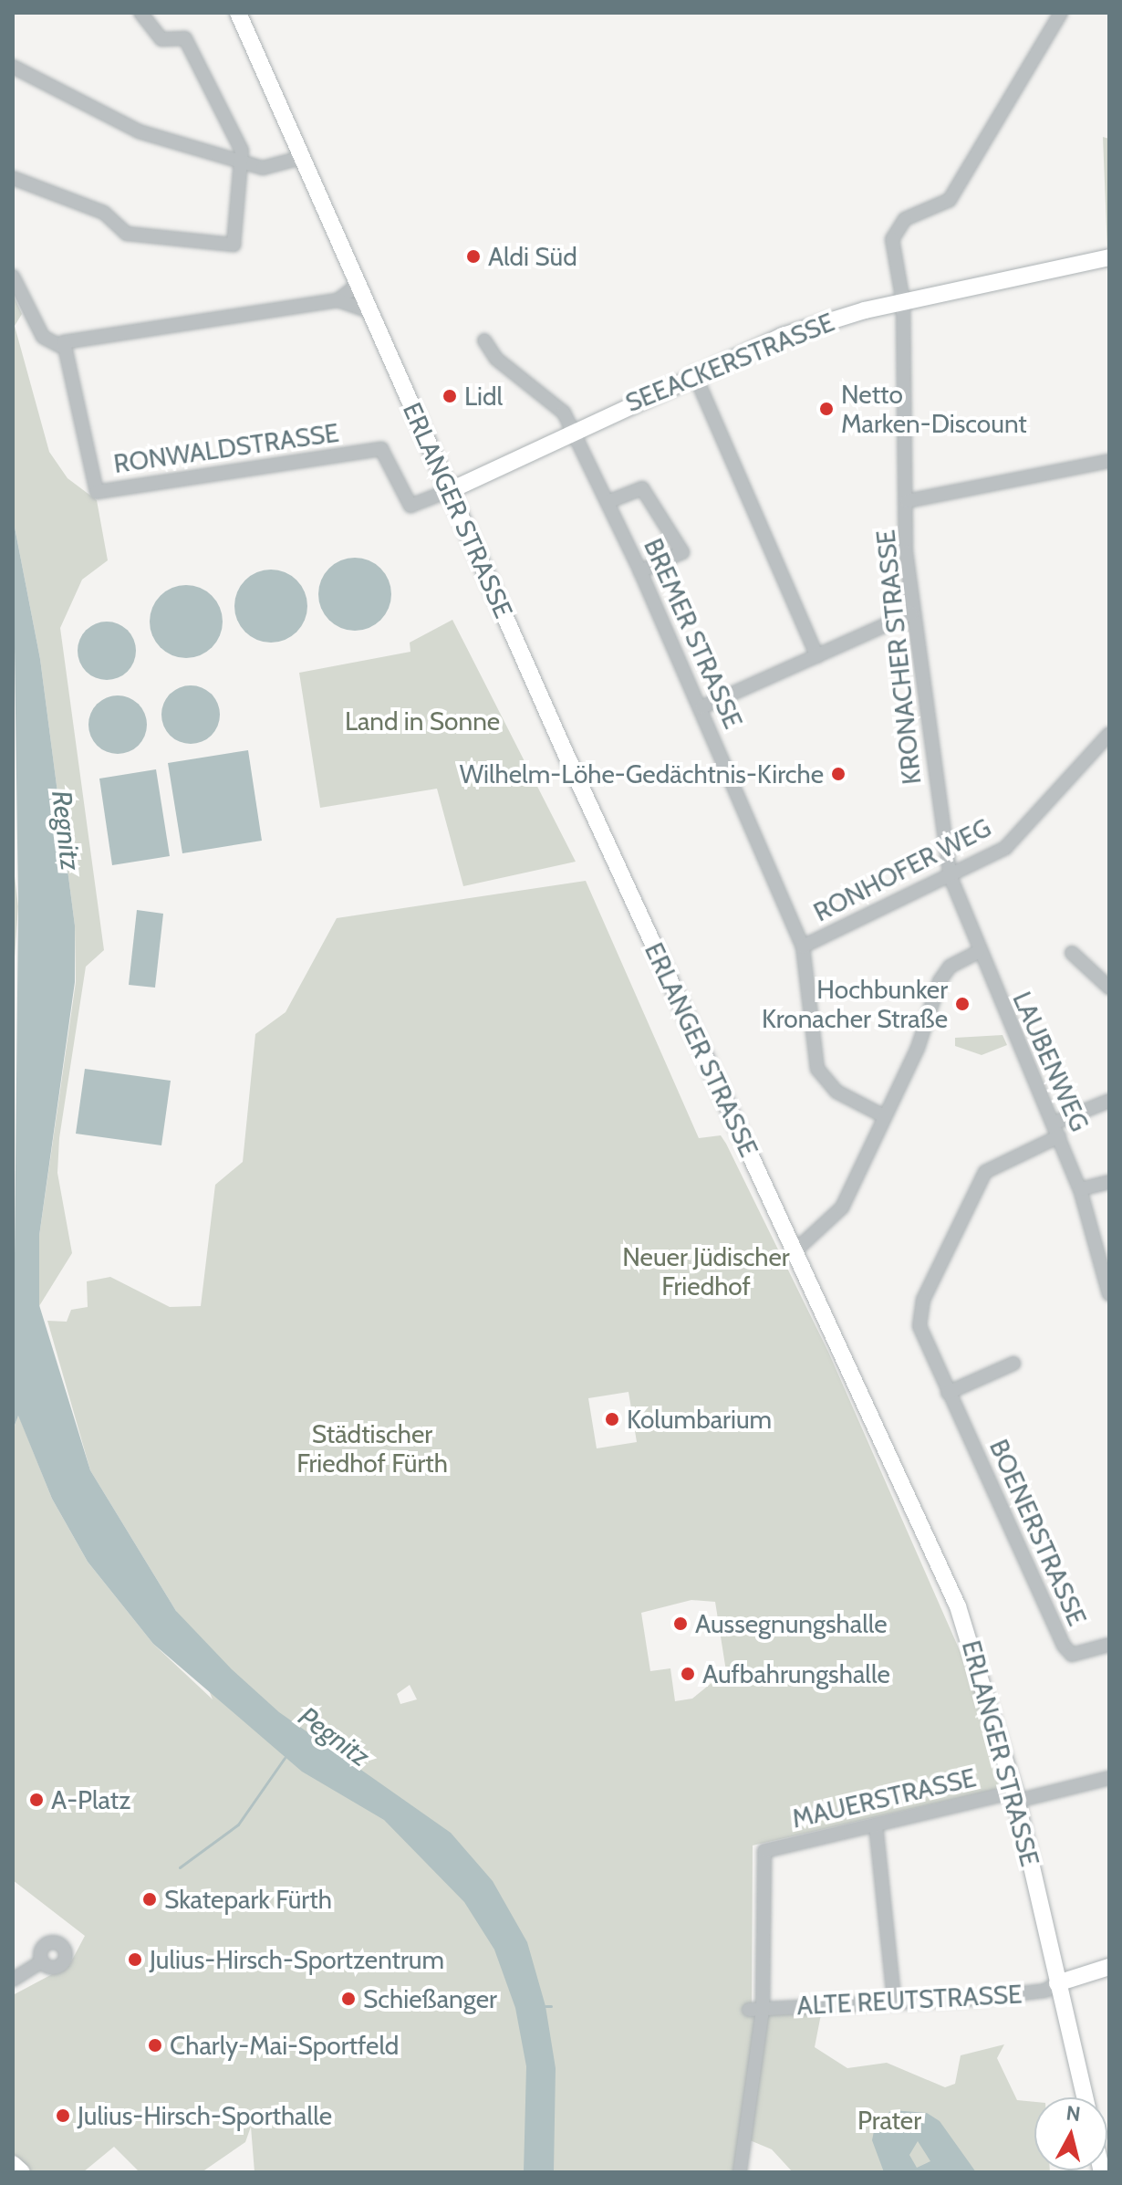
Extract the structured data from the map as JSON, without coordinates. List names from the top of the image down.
{
  "streets": {
    "main road": ["SEEACKERSTRASSE", "ERLANGER STRASSE", "ALTE REUTSTRASSE"],
    "street": [
      "RONWALDSTRASSE",
      "BREMER STRASSE",
      "KRONACHER STRASSE",
      "RONHOFER WEG",
      "LAUBENWEG",
      "BOENERSTRASSE",
      "MAUERSTRASSE"
    ]
  },
  "crossings": [
    ["SEEACKERSTRASSE", "RONWALDSTRASSE"],
    ["SEEACKERSTRASSE", "ERLANGER STRASSE"],
    ["SEEACKERSTRASSE", "BREMER STRASSE"],
    ["SEEACKERSTRASSE", "KRONACHER STRASSE"],
    ["RONWALDSTRASSE", "ERLANGER STRASSE"],
    ["ERLANGER STRASSE", "MAUERSTRASSE"],
    ["ERLANGER STRASSE", "ALTE REUTSTRASSE"],
    ["BREMER STRASSE", "RONHOFER WEG"],
    ["KRONACHER STRASSE", "RONHOFER WEG"],
    ["KRONACHER STRASSE", "LAUBENWEG"],
    ["LAUBENWEG", "BOENERSTRASSE"],
    ["MAUERSTRASSE", "ALTE REUTSTRASSE"]
  ],
  "water": ["Regnitz", "Pegnitz"],
  "parks": [
    "Land in Sonne",
    "Neuer Jüdischer Friedhof",
    "Städtischer Friedhof Fürth",
    "Prater"
  ],
  "places": [
    "Aldi Süd",
    "Lidl",
    "Netto Marken-Discount",
    "Wilhelm-Löhe-Gedächtnis-Kirche",
    "Hochbunker Kronacher Straße",
    "Kolumbarium",
    "Aussegnungshalle",
    "Aufbahrungshalle",
    "A-Platz",
    "Skatepark Fürth",
    "Julius-Hirsch-Sportzentrum",
    "Schießanger",
    "Charly-Mai-Sportfeld",
    "Julius-Hirsch-Sporthalle"
  ],
  "north": "top"
}
